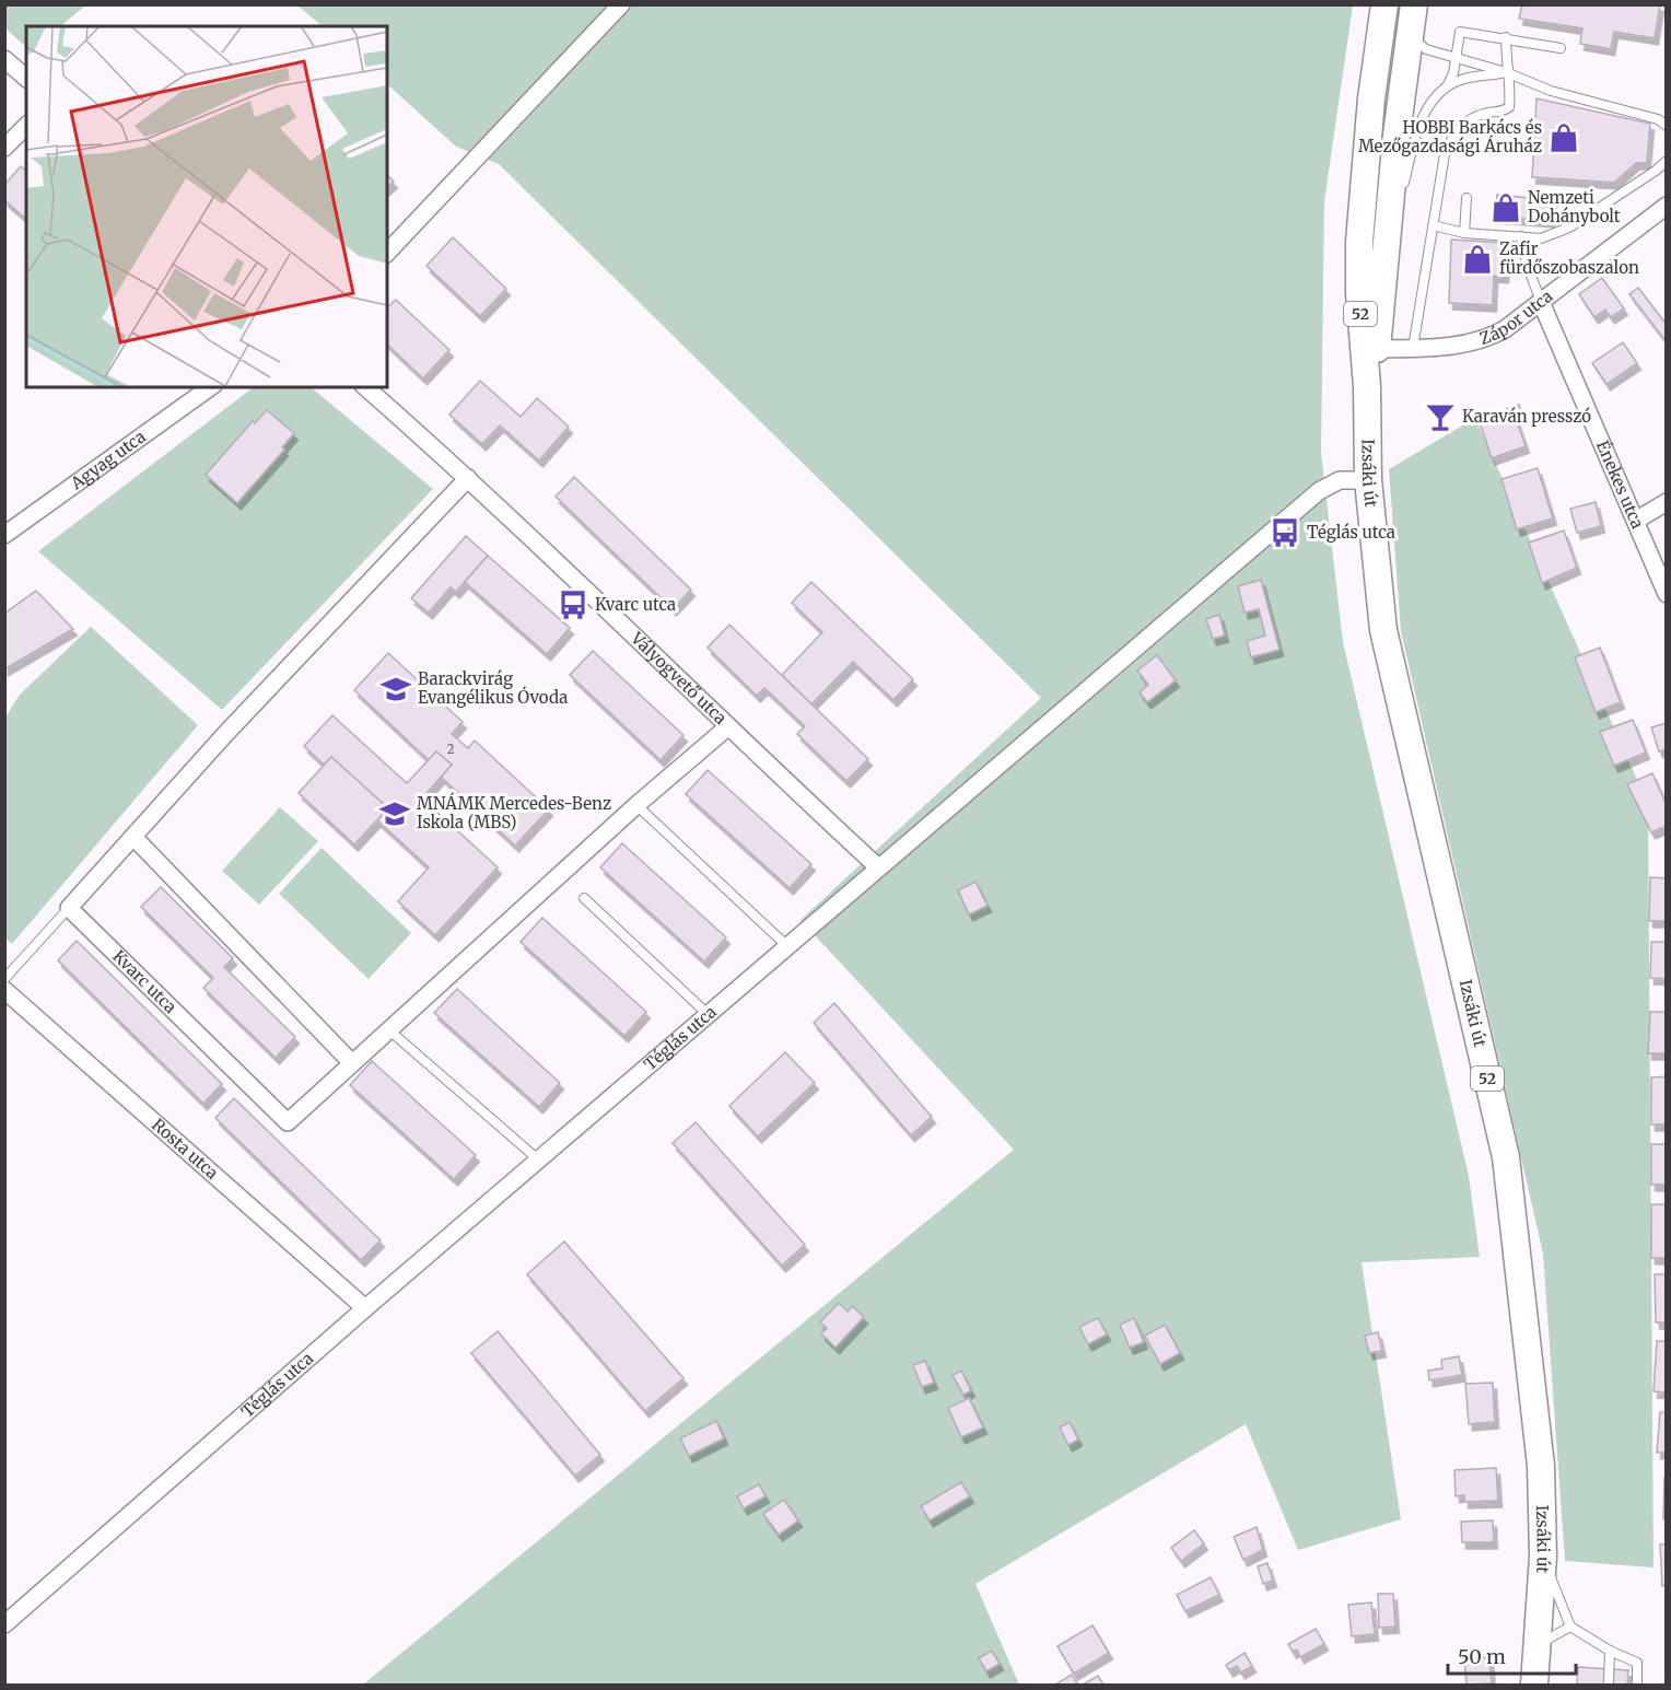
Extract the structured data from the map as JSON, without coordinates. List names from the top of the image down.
{
  "streets": {
    "main road": ["52", "Izsáki út"],
    "street": [
      "Zápor utca",
      "Agyag utca",
      "Énekes utca",
      "Vályogvető utca",
      "Kvarc utca",
      "Téglás utca",
      "Rosta utca"
    ]
  },
  "crossings": [
    ["Zápor utca", "Izsáki út"],
    ["Zápor utca", "Énekes utca"],
    ["Izsáki út", "Téglás utca"],
    ["Vályogvető utca", "Téglás utca"],
    ["Téglás utca", "Rosta utca"]
  ],
  "places": {
    "shop": ["HOBBI Barkács és Mezőgazdasági Áruház", "Nemzeti Dohánybolt", "Zafir fürdőszobaszalon"],
    "bar": ["Karaván presszó"],
    "bus stop": ["Téglás utca", "Kvarc utca"],
    "school or university": ["Barackvirág Evangélikus Óvoda", "MNÁMK Mercedes-Benz Iskola (MBS)"]
  },
  "house_numbers": ["2"],
  "scale_bar": "50 m"
}
